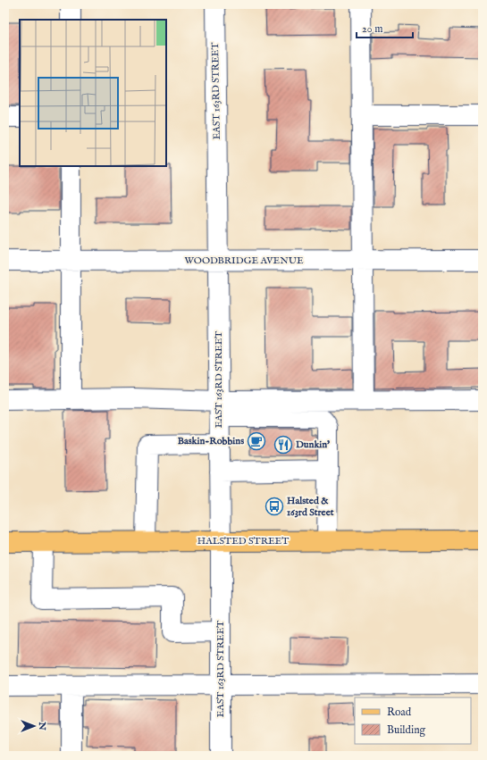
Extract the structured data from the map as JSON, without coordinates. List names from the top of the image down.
{
  "streets": {
    "main road": ["HALSTED STREET"],
    "street": ["EAST 163RD STREET", "WOODBRIDGE AVENUE"]
  },
  "crossings": [
    ["EAST 163RD STREET", "WOODBRIDGE AVENUE"],
    ["EAST 163RD STREET", "HALSTED STREET"]
  ],
  "places": {
    "cafe": ["Baskin-Robbins"],
    "restaurant": ["Dunkin'"],
    "bus stop": ["Halsted & 163rd Street"]
  },
  "legend": ["Road", "Building"],
  "scale_bar": "20 m",
  "north": "right"
}
